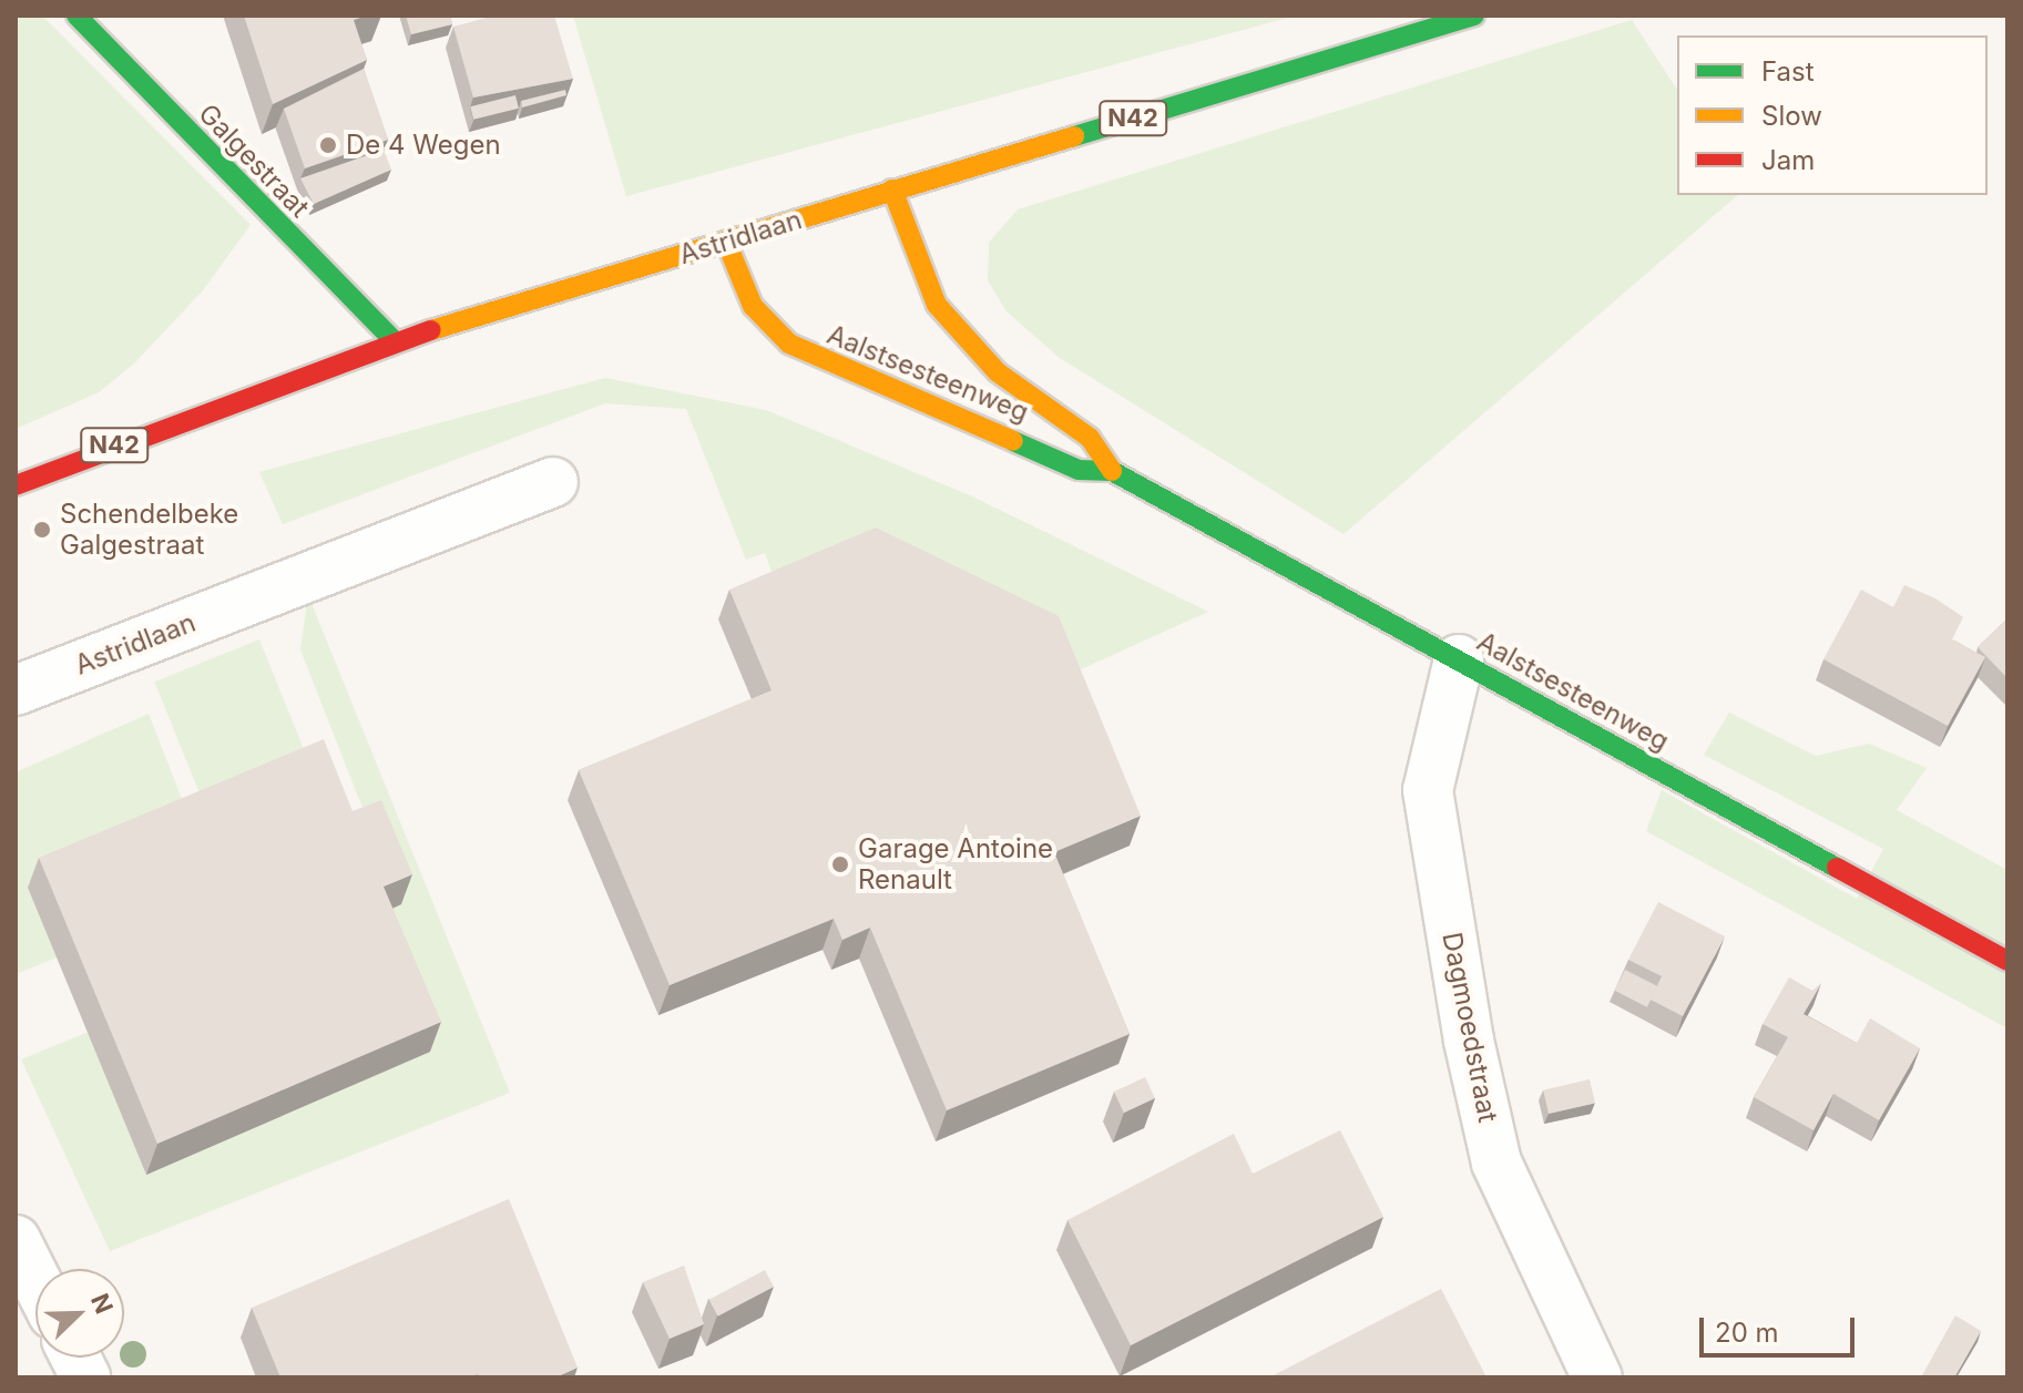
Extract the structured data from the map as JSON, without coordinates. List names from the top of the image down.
{
  "streets": {
    "main road": [
      "N42",
      "Galgestraat",
      "Astridlaan",
      "Aalstsesteenweg"
    ],
    "street": ["Dagmoedstraat"]
  },
  "crossings": [
    ["Galgestraat", "Astridlaan"],
    ["Astridlaan", "Aalstsesteenweg"],
    ["Aalstsesteenweg", "Dagmoedstraat"]
  ],
  "places": ["De 4 Wegen", "Schendelbeke Galgestraat", "Garage Antoine Renault"],
  "legend": ["Fast", "Slow", "Jam"],
  "scale_bar": "20 m",
  "north": "top right"
}
